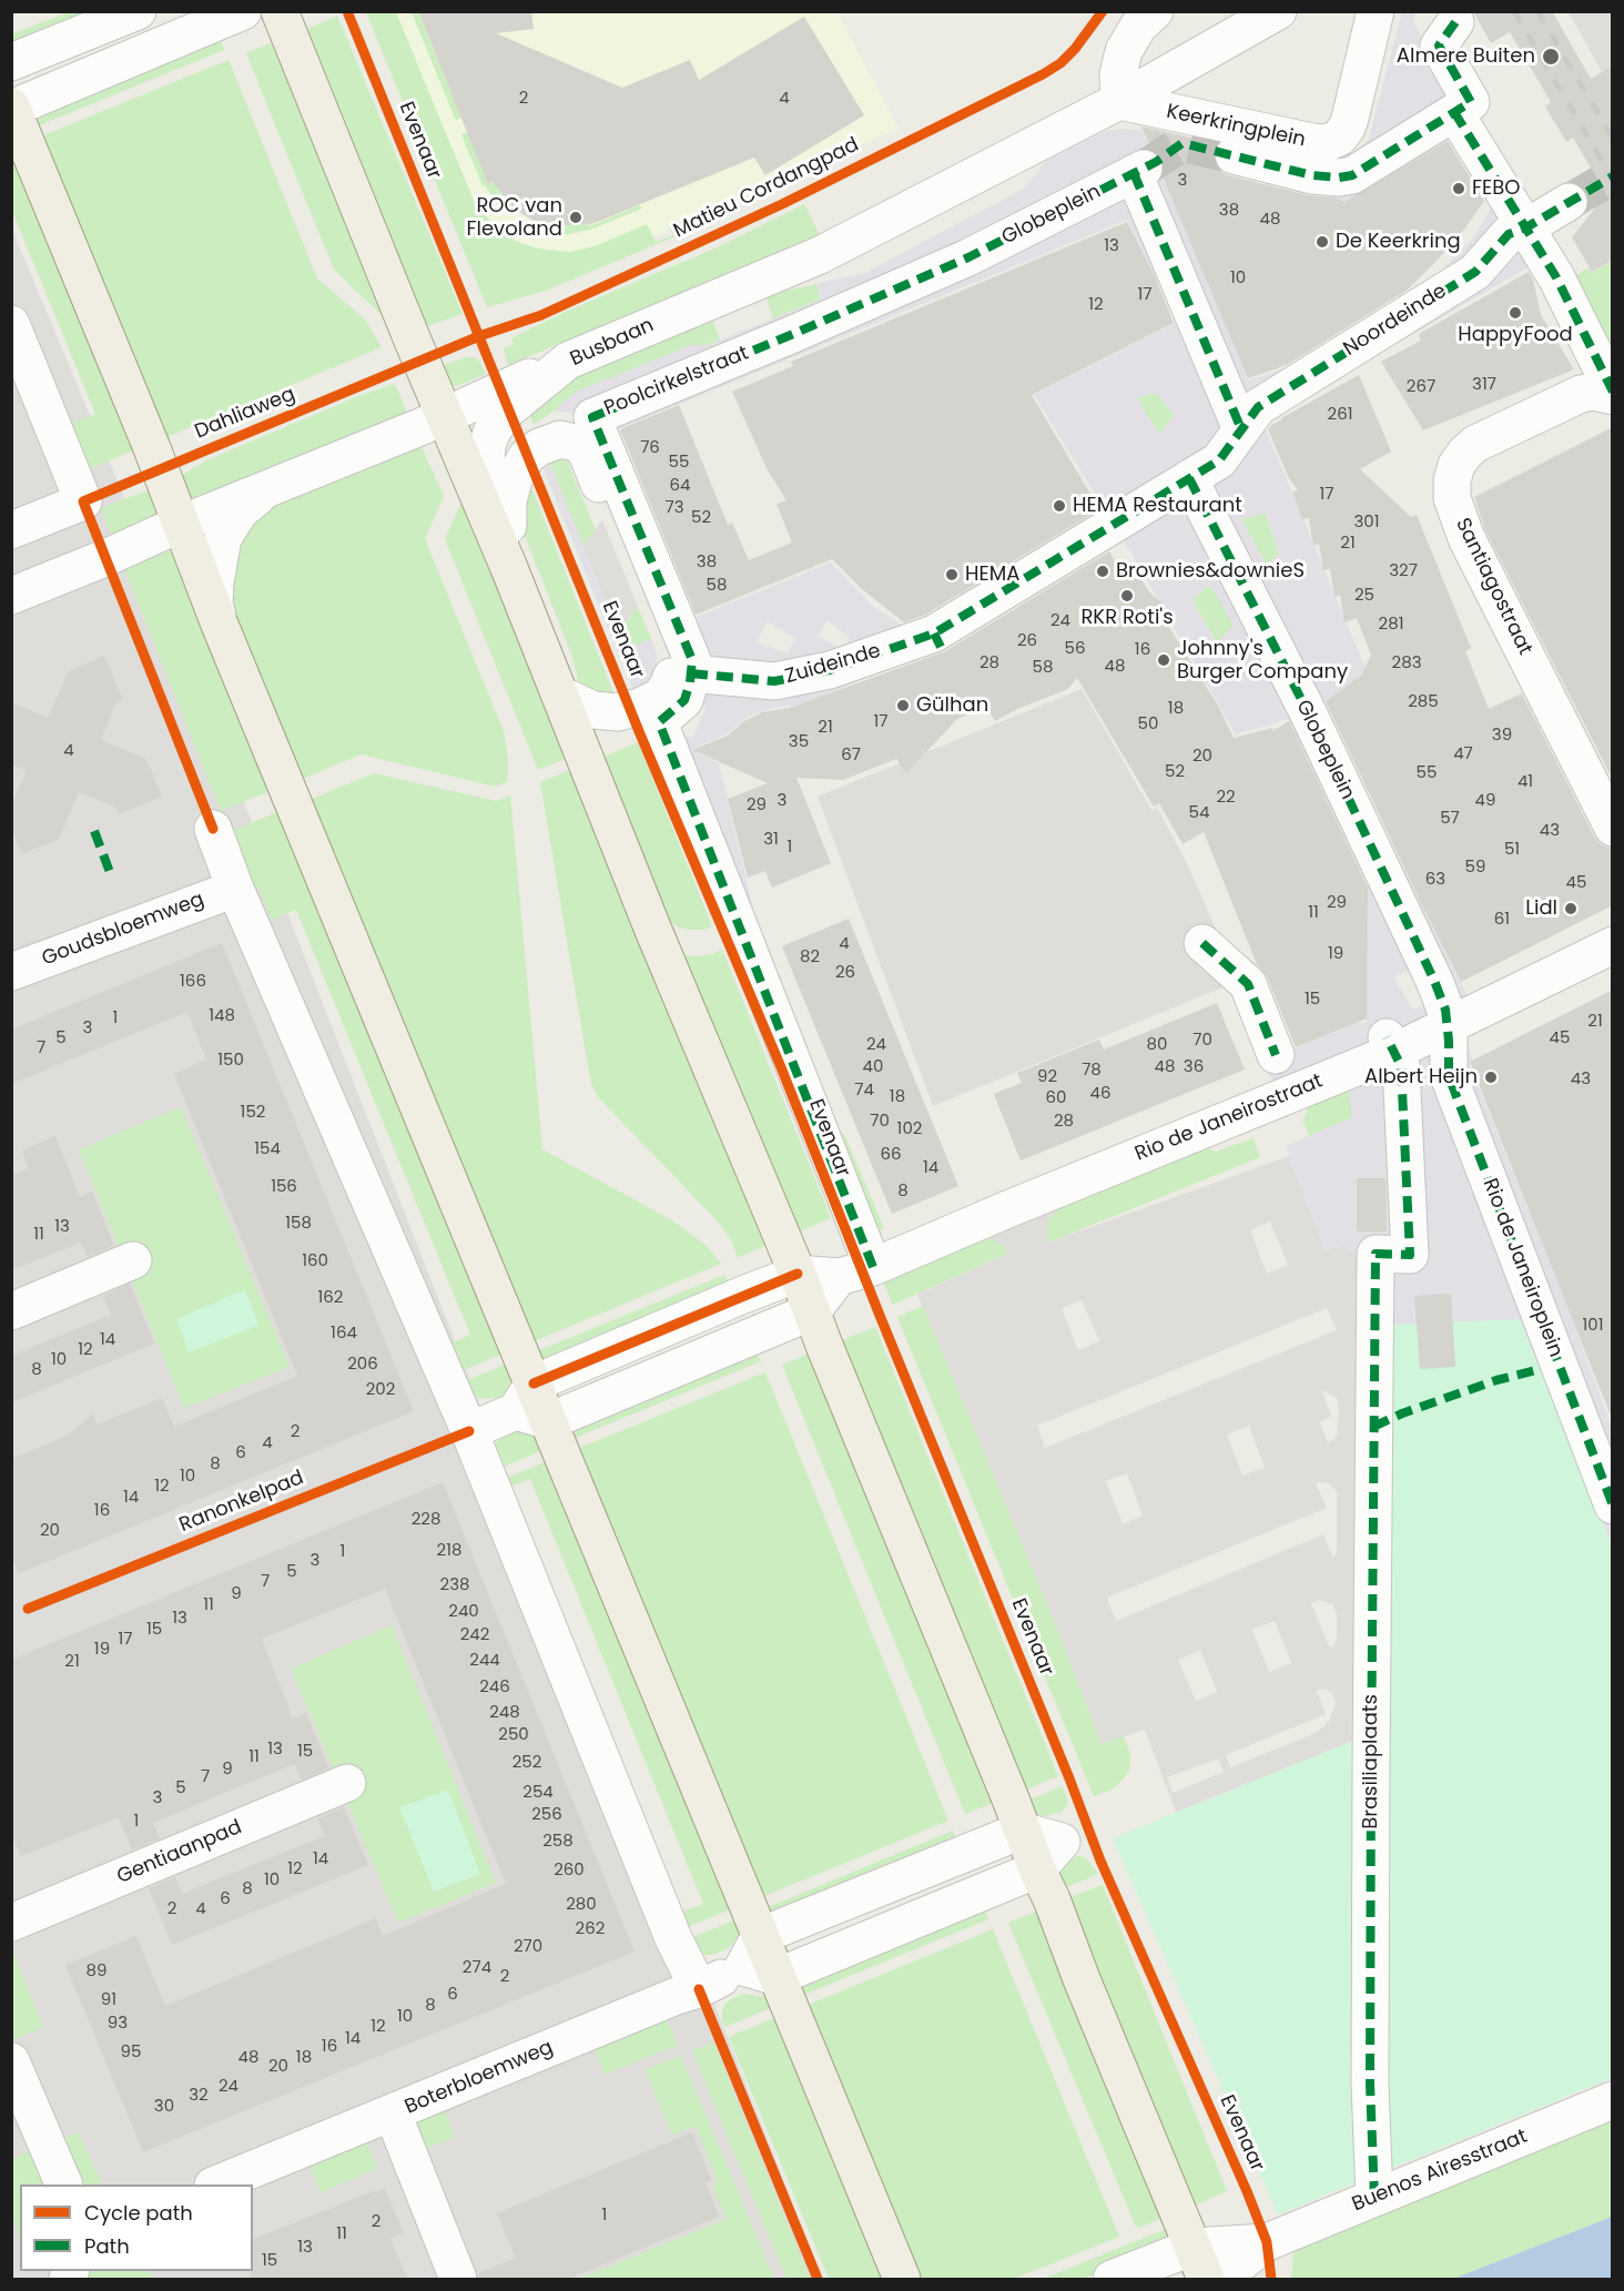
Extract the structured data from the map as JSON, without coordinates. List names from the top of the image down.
{
  "streets": {
    "street": [
      "Keerkringplein",
      "Globeplein",
      "Noordeinde",
      "Busbaan",
      "Poolcirkelstraat",
      "Santiagostraat",
      "Zuideinde",
      "Goudsbloemweg",
      "Rio de Janeirostraat",
      "Rio de Janeiroplein",
      "Brasiliaplaats",
      "Gentiaanpad",
      "Boterbloemweg",
      "Buenos Airesstraat"
    ],
    "cycle path": ["Evenaar", "Matieu Cordangpad", "Ranonkelpad"]
  },
  "crossings": [
    ["Keerkringplein", "Busbaan"],
    ["Globeplein", "Noordeinde"],
    ["Globeplein", "Poolcirkelstraat"],
    ["Globeplein", "Zuideinde"],
    ["Globeplein", "Rio de Janeirostraat"],
    ["Globeplein", "Rio de Janeiroplein"],
    ["Poolcirkelstraat", "Zuideinde"],
    ["Rio de Janeirostraat", "Rio de Janeiroplein"],
    ["Rio de Janeirostraat", "Brasiliaplaats"],
    ["Brasiliaplaats", "Buenos Airesstraat"]
  ],
  "places": [
    "Almere Buiten",
    "FEBO",
    "ROC van Flevoland",
    "De Keerkring",
    "HappyFood",
    "HEMA Restaurant",
    "Brownies&downieS",
    "HEMA",
    "RKR Roti's",
    "Johnny's Burger Company",
    "Gülhan",
    "Lidl",
    "Albert Heijn"
  ],
  "house_numbers": [
    "2",
    "4",
    "3",
    "38",
    "48",
    "13",
    "10",
    "17",
    "12",
    "317",
    "267",
    "261",
    "76",
    "55",
    "64",
    "17",
    "73",
    "52",
    "301",
    "21",
    "38",
    "327",
    "58",
    "25",
    "24",
    "281",
    "26",
    "56",
    "16",
    "28",
    "283",
    "48",
    "58",
    "285",
    "18",
    "17",
    "50",
    "21",
    "39",
    "35",
    "4",
    "47",
    "67",
    "20",
    "52",
    "55",
    "41",
    "22",
    "3",
    "49",
    "29",
    "54",
    "57",
    "43",
    "31",
    "1",
    "51",
    "59",
    "63",
    "45",
    "29",
    "11",
    "61",
    "4",
    "19",
    "82",
    "26",
    "166",
    "15",
    "148",
    "1",
    "21",
    "3",
    "5",
    "45",
    "70",
    "24",
    "80",
    "7",
    "150",
    "40",
    "48",
    "36",
    "78",
    "92",
    "43",
    "74",
    "46",
    "18",
    "60",
    "152",
    "70",
    "28",
    "102",
    "154",
    "66",
    "14",
    "156",
    "8",
    "158",
    "13",
    "11",
    "160",
    "162",
    "101",
    "164",
    "14",
    "12",
    "10",
    "206",
    "8",
    "202",
    "2",
    "4",
    "6",
    "8",
    "10",
    "12",
    "14",
    "16",
    "228",
    "20",
    "218",
    "1",
    "3",
    "5",
    "7",
    "238",
    "9",
    "11",
    "240",
    "13",
    "15",
    "242",
    "17",
    "19",
    "244",
    "21",
    "246",
    "248",
    "250",
    "13",
    "15",
    "11",
    "252",
    "9",
    "7",
    "5",
    "254",
    "3",
    "256",
    "1",
    "258",
    "14",
    "12",
    "260",
    "10",
    "8",
    "6",
    "280",
    "2",
    "4",
    "262",
    "270",
    "274",
    "89",
    "2",
    "6",
    "91",
    "8",
    "10",
    "93",
    "12",
    "14",
    "16",
    "95",
    "48",
    "18",
    "20",
    "24",
    "32",
    "30",
    "1",
    "2",
    "11",
    "13",
    "15"
  ],
  "legend": ["Cycle path", "Path"]
}
